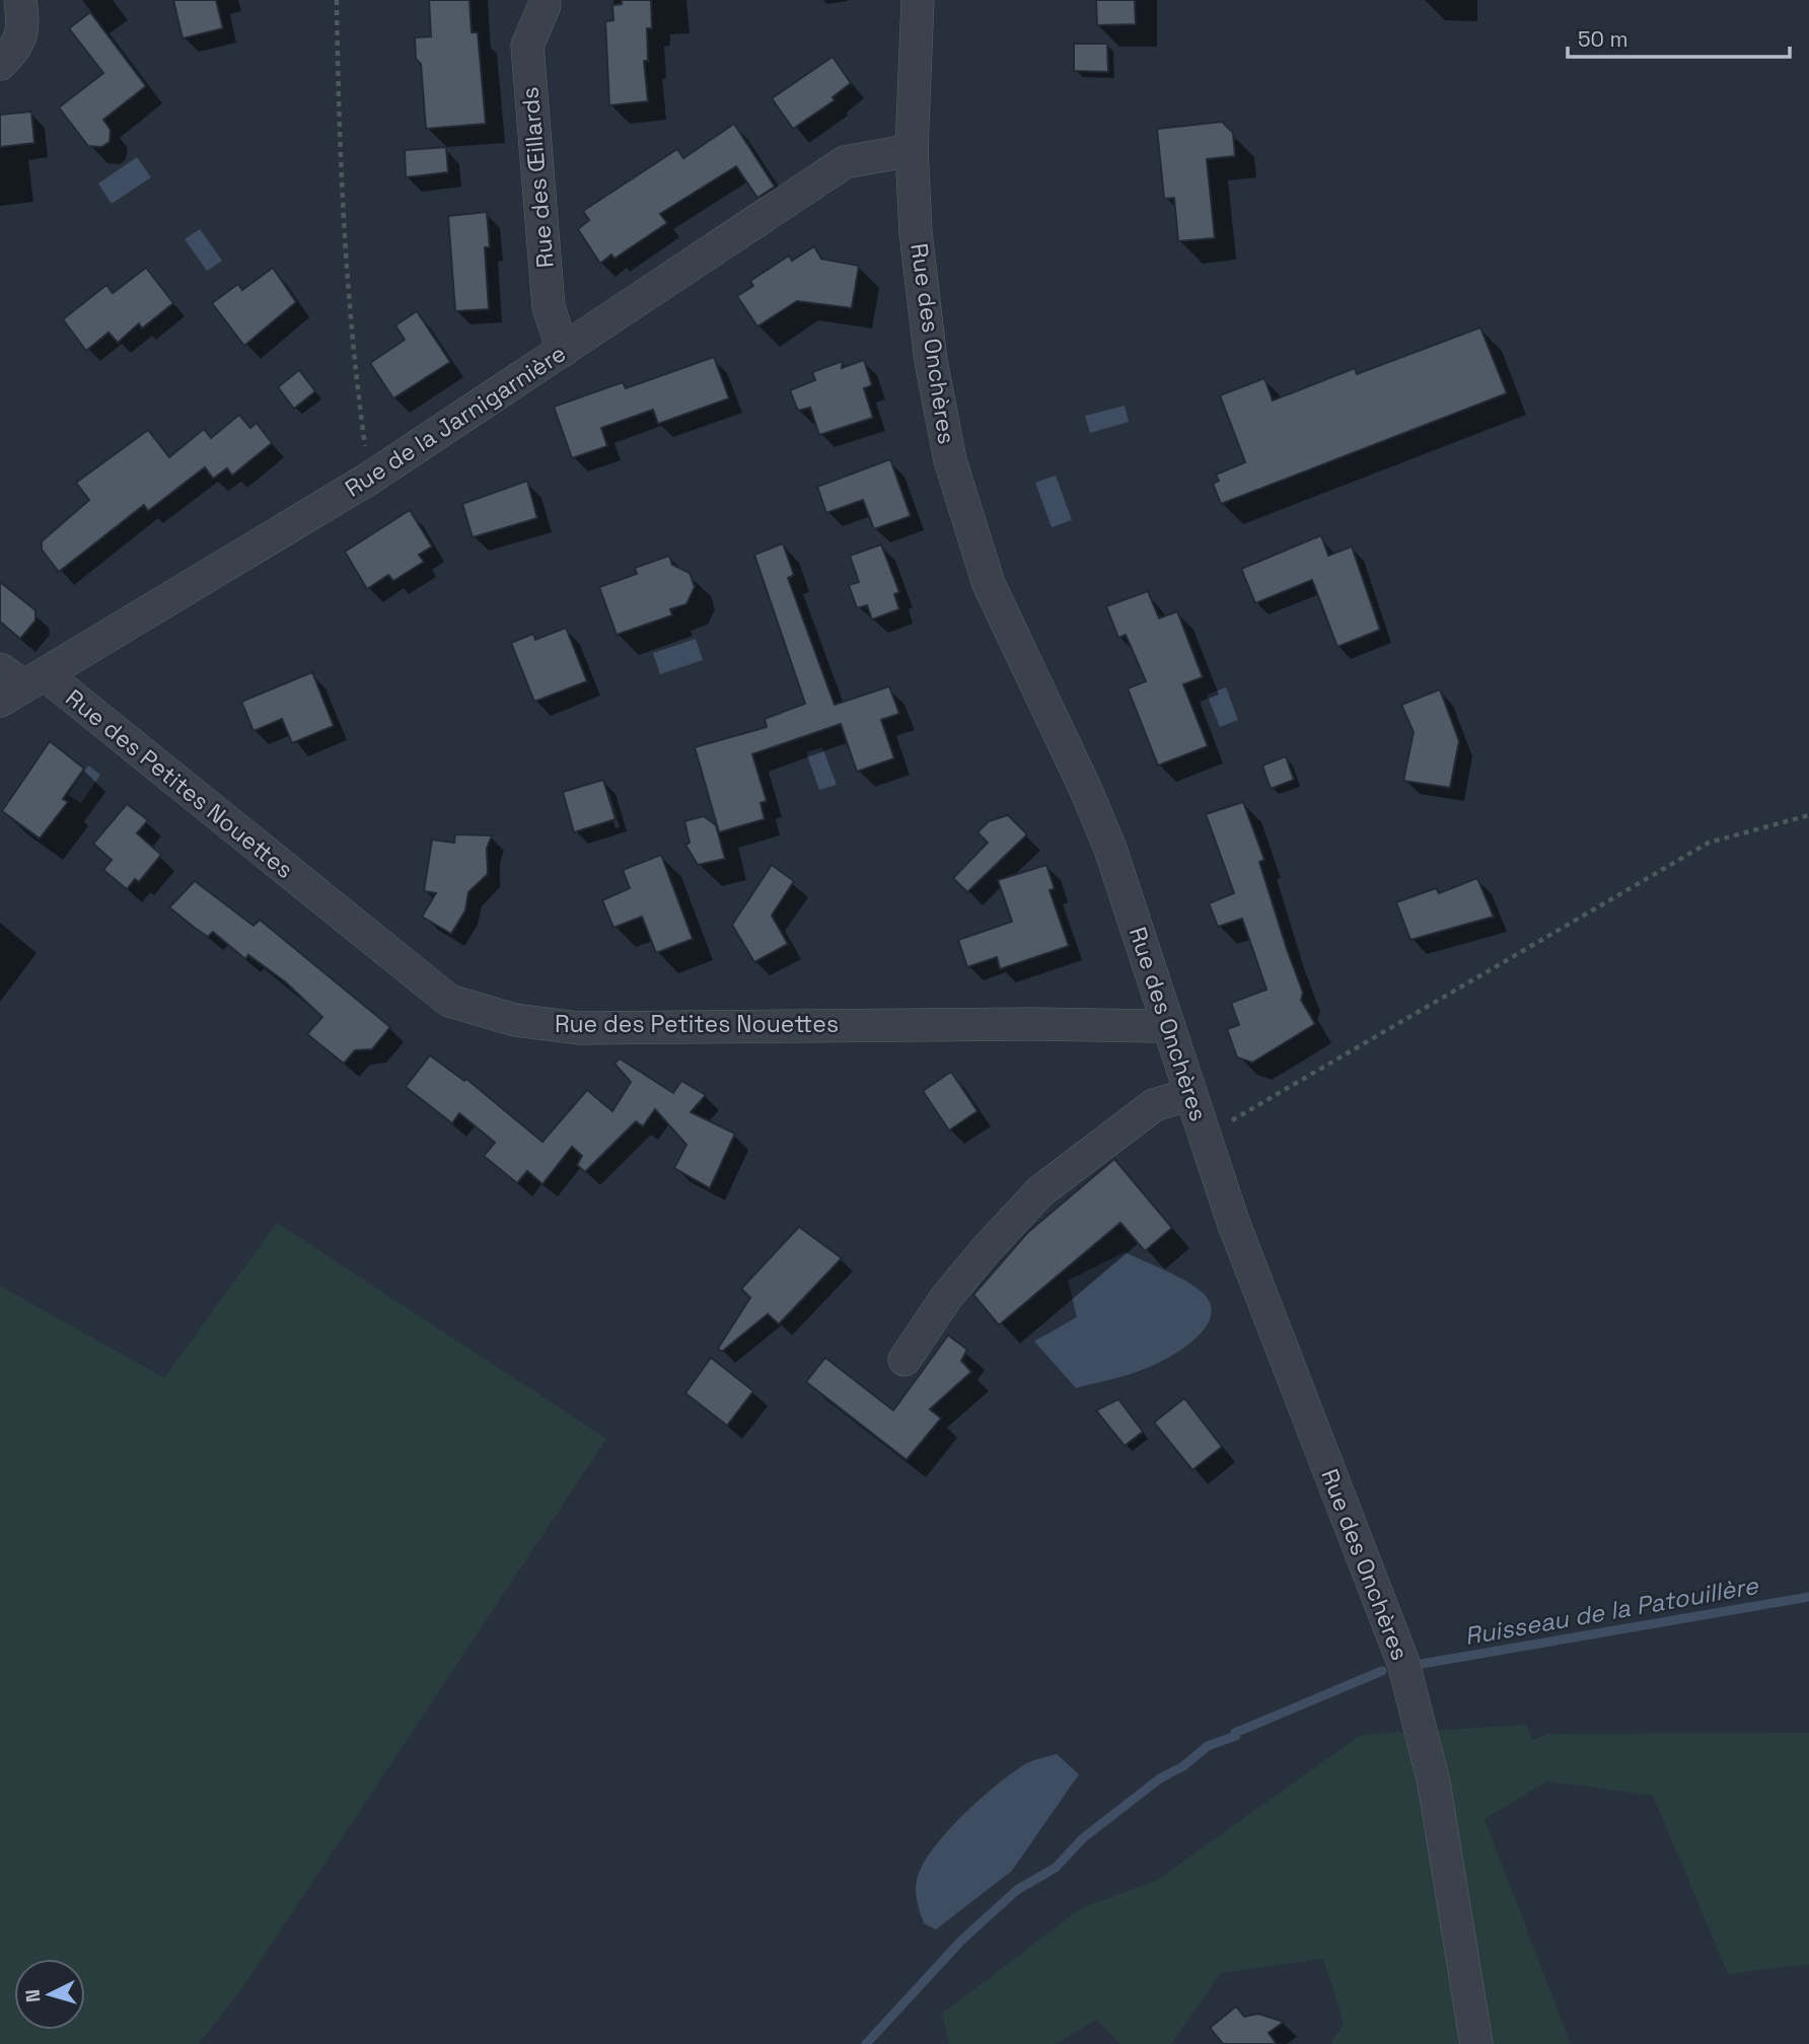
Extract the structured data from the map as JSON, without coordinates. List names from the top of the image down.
{
  "streets": {
    "street": [
      "Rue des Œillards",
      "Rue des Onchères",
      "Rue de la Jarnigarnière",
      "Rue des Petites Nouettes"
    ]
  },
  "crossings": [
    ["Rue des Œillards", "Rue de la Jarnigarnière"],
    ["Rue des Onchères", "Rue de la Jarnigarnière"],
    ["Rue des Onchères", "Rue des Petites Nouettes"],
    ["Rue de la Jarnigarnière", "Rue des Petites Nouettes"]
  ],
  "water": ["Ruisseau de la Patouillère"],
  "scale_bar": "50 m",
  "north": "left"
}
